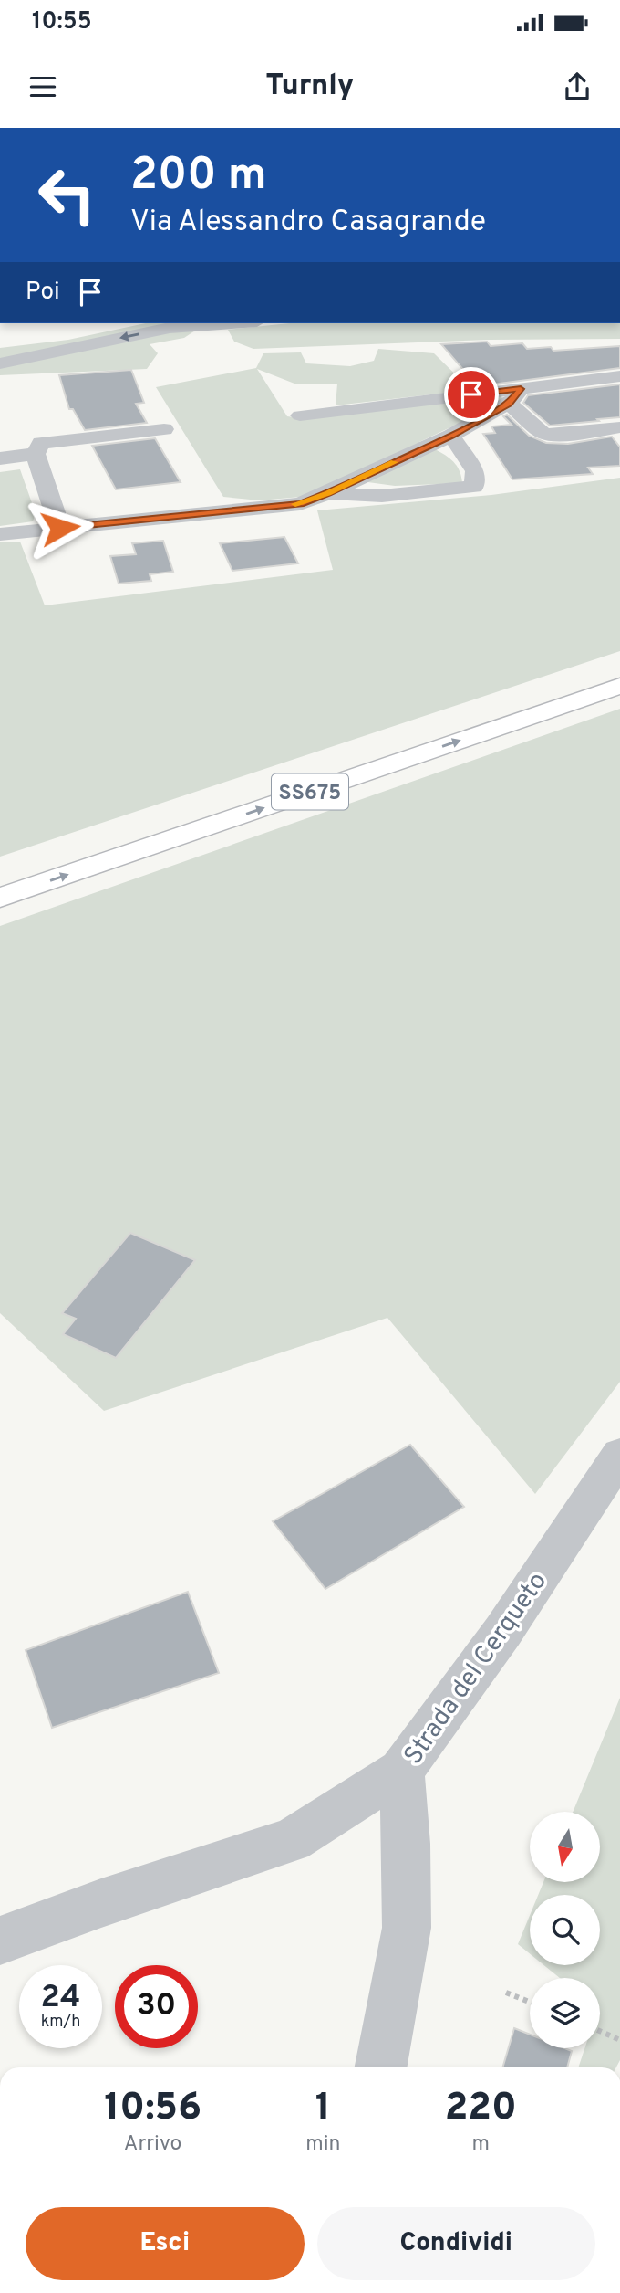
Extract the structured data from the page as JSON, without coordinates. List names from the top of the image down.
{
  "streets": {
    "highway": ["SS675"],
    "street": ["Strada del Cerqueto"]
  },
  "north": "bottom",
  "page": {
    "status": "10:55",
    "header": "Turnly",
    "turn": ["200 m", "Via Alessandro Casagrande"],
    "then": "Poi",
    "speed": "24 km/h",
    "limit": "30",
    "eta": [
      "10:56",
      "Arrivo",
      "1",
      "min",
      "220",
      "m"
    ],
    "buttons": ["Esci", "Condividi"]
  }
}
